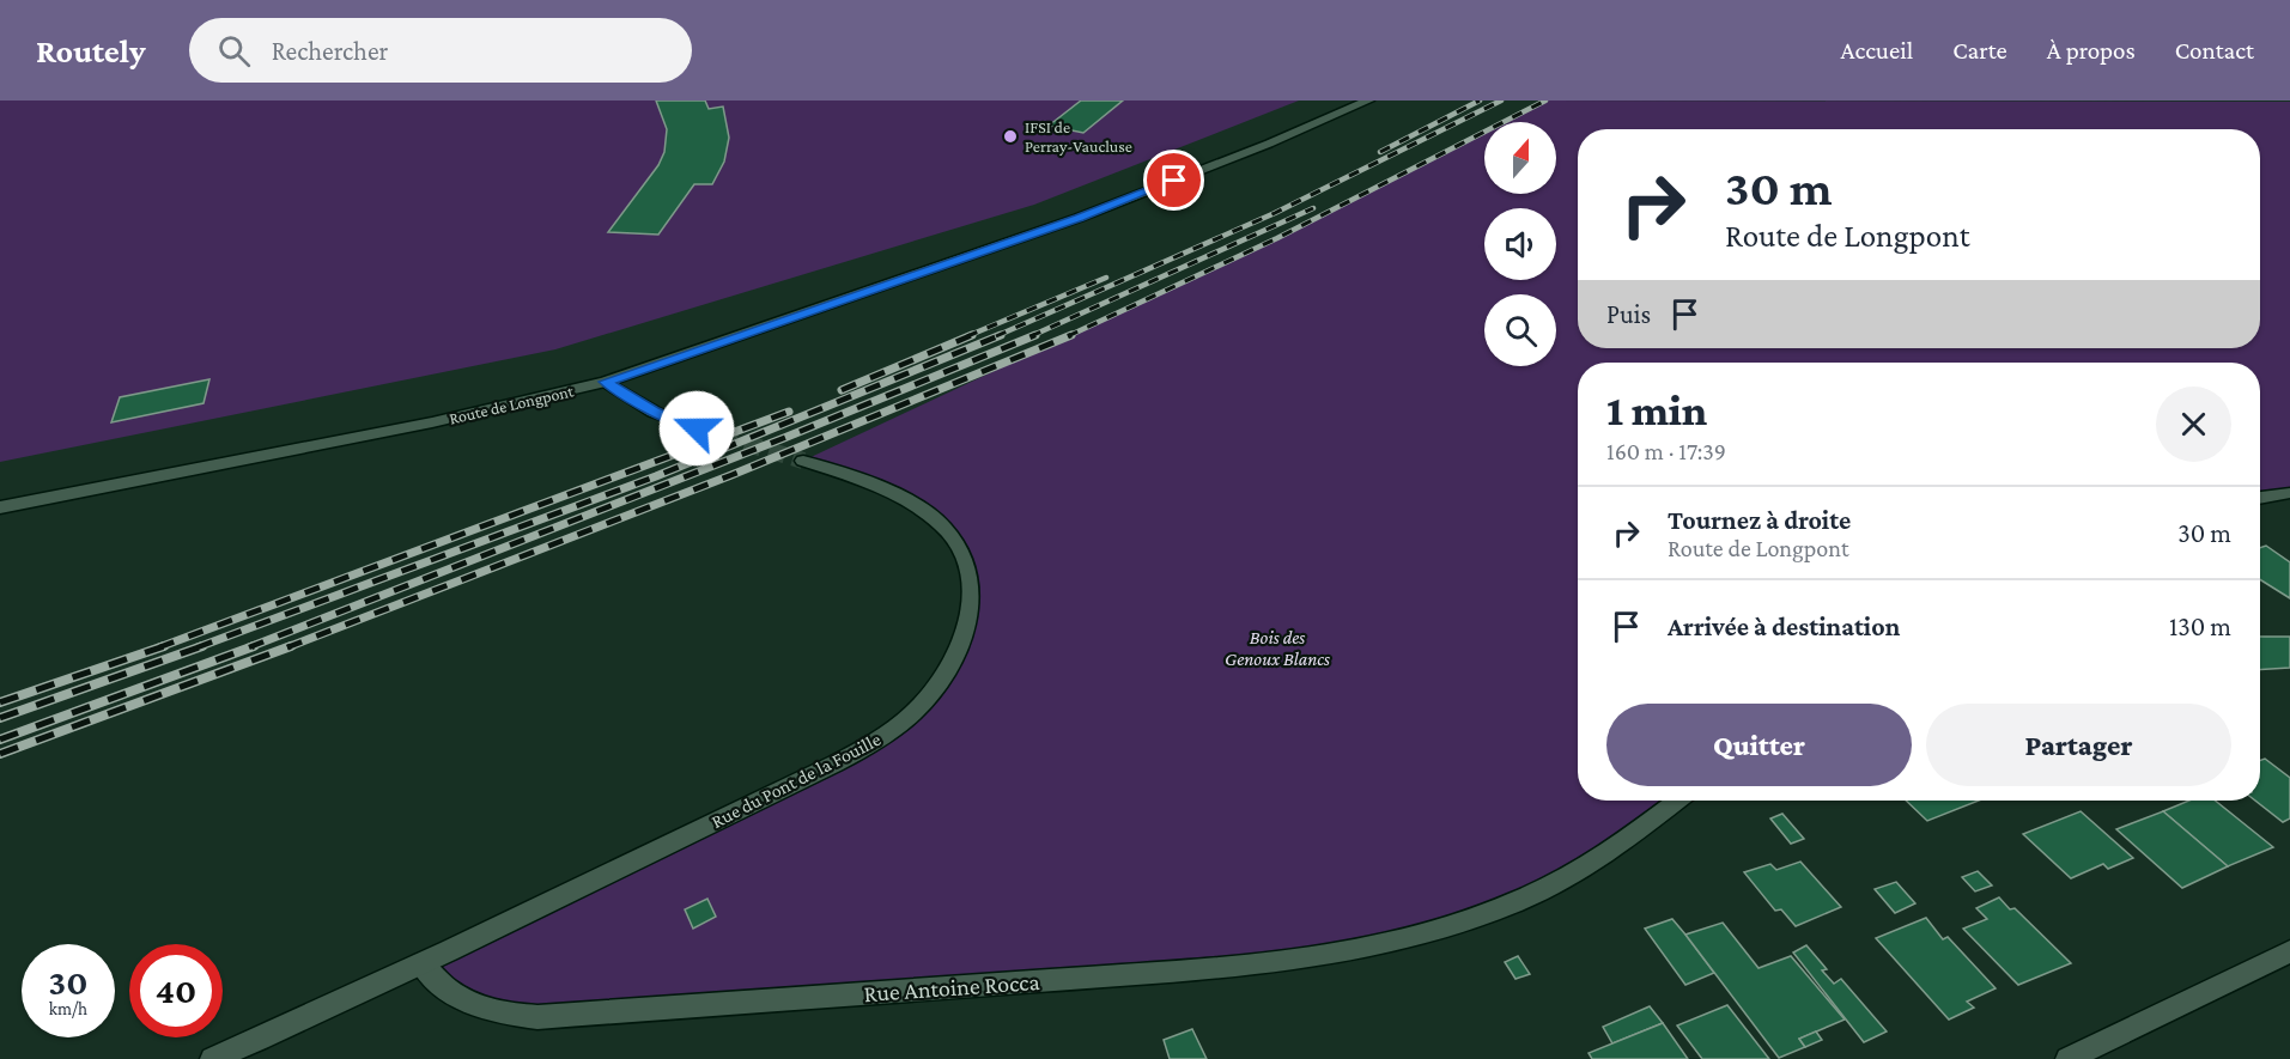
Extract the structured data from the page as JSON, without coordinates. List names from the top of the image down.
{
  "streets": {
    "street": ["Route de Longpont", "Rue du Pont de la Fouille", "Rue Antoine Rocca"]
  },
  "crossings": [
    ["Rue du Pont de la Fouille", "Rue Antoine Rocca"]
  ],
  "parks": ["Bois des Genoux Blancs"],
  "places": ["IFSI de Perray-Vaucluse"],
  "north": "top",
  "page": {
    "header": "Routely",
    "search": "Rechercher",
    "nav": [
      "Accueil",
      "Carte",
      "À propos",
      "Contact"
    ],
    "turn": ["30 m", "Route de Longpont"],
    "then": "Puis",
    "heading": ["1 min", "160 m · 17:39"],
    "list": [
      {
        "name": "Tournez à droite",
        "note": "Route de Longpont",
        "value": "30 m"
      },
      {
        "name": "Arrivée à destination",
        "value": "130 m"
      }
    ],
    "buttons": ["Quitter", "Partager"],
    "speed": "30 km/h",
    "limit": "40"
  }
}
